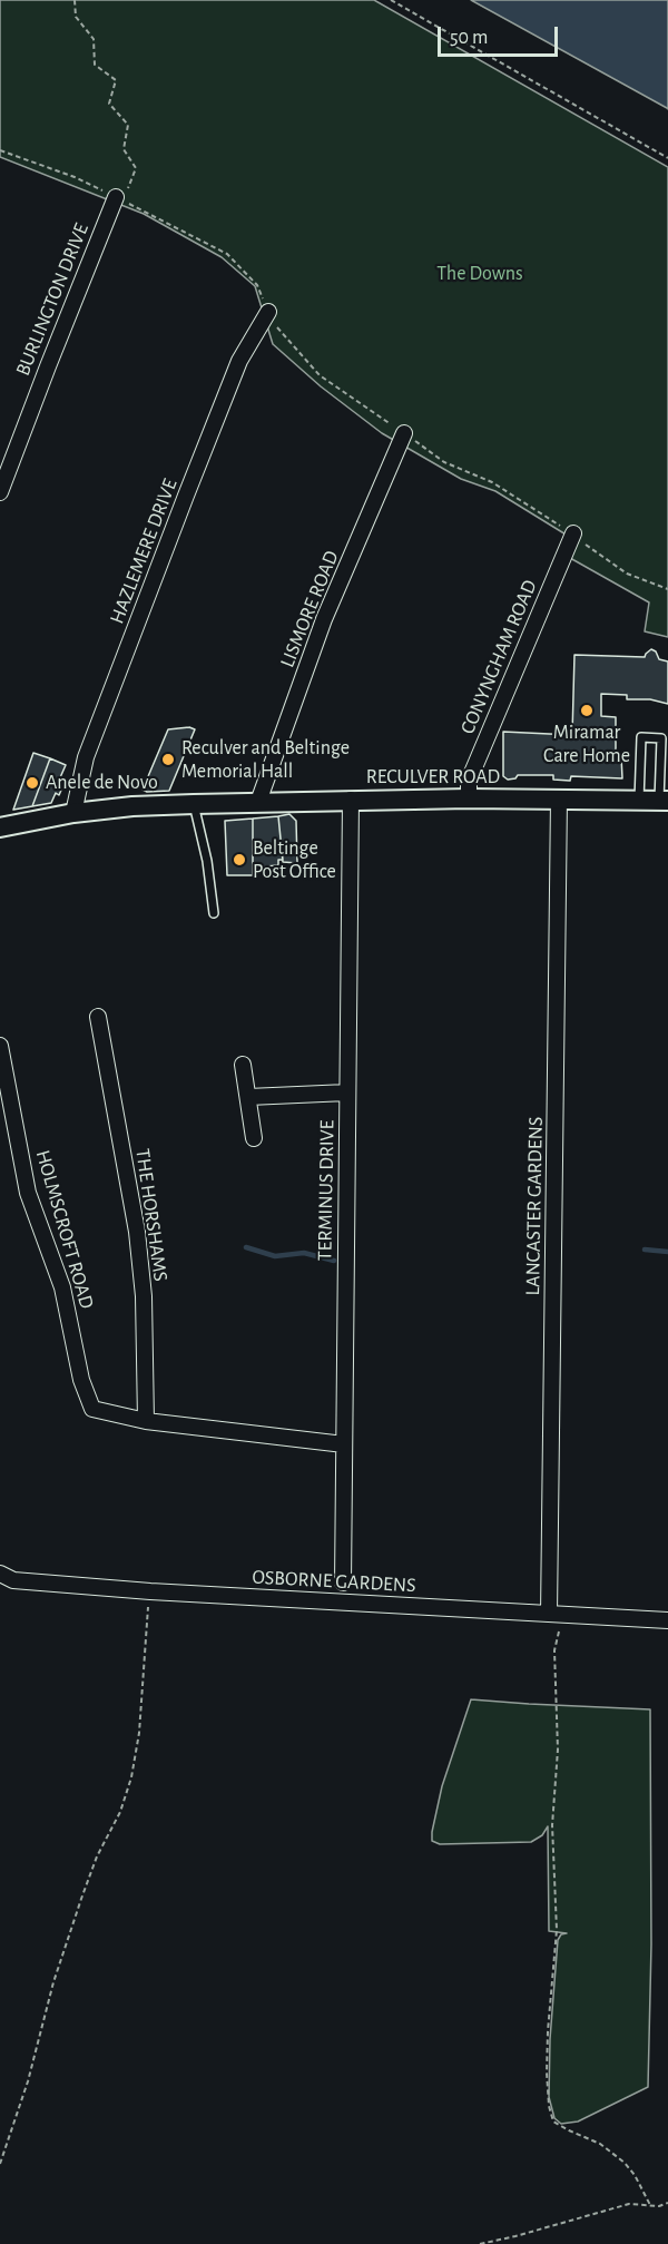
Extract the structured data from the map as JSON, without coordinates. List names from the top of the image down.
{
  "streets": {
    "street": [
      "BURLINGTON DRIVE",
      "HAZLEMERE DRIVE",
      "LISMORE ROAD",
      "CONYNGHAM ROAD",
      "RECULVER ROAD",
      "TERMINUS DRIVE",
      "LANCASTER GARDENS",
      "THE HORSHAMS",
      "HOLMSCROFT ROAD",
      "OSBORNE GARDENS"
    ]
  },
  "crossings": [
    ["HAZLEMERE DRIVE", "RECULVER ROAD"],
    ["LISMORE ROAD", "RECULVER ROAD"],
    ["CONYNGHAM ROAD", "RECULVER ROAD"],
    ["RECULVER ROAD", "TERMINUS DRIVE"],
    ["RECULVER ROAD", "LANCASTER GARDENS"],
    ["TERMINUS DRIVE", "HOLMSCROFT ROAD"],
    ["LANCASTER GARDENS", "OSBORNE GARDENS"],
    ["THE HORSHAMS", "HOLMSCROFT ROAD"]
  ],
  "parks": ["The Downs"],
  "places": [
    "Miramar Care Home",
    "Reculver and Beltinge Memorial Hall",
    "Anele de Novo",
    "Beltinge Post Office"
  ],
  "scale_bar": "50 m"
}
